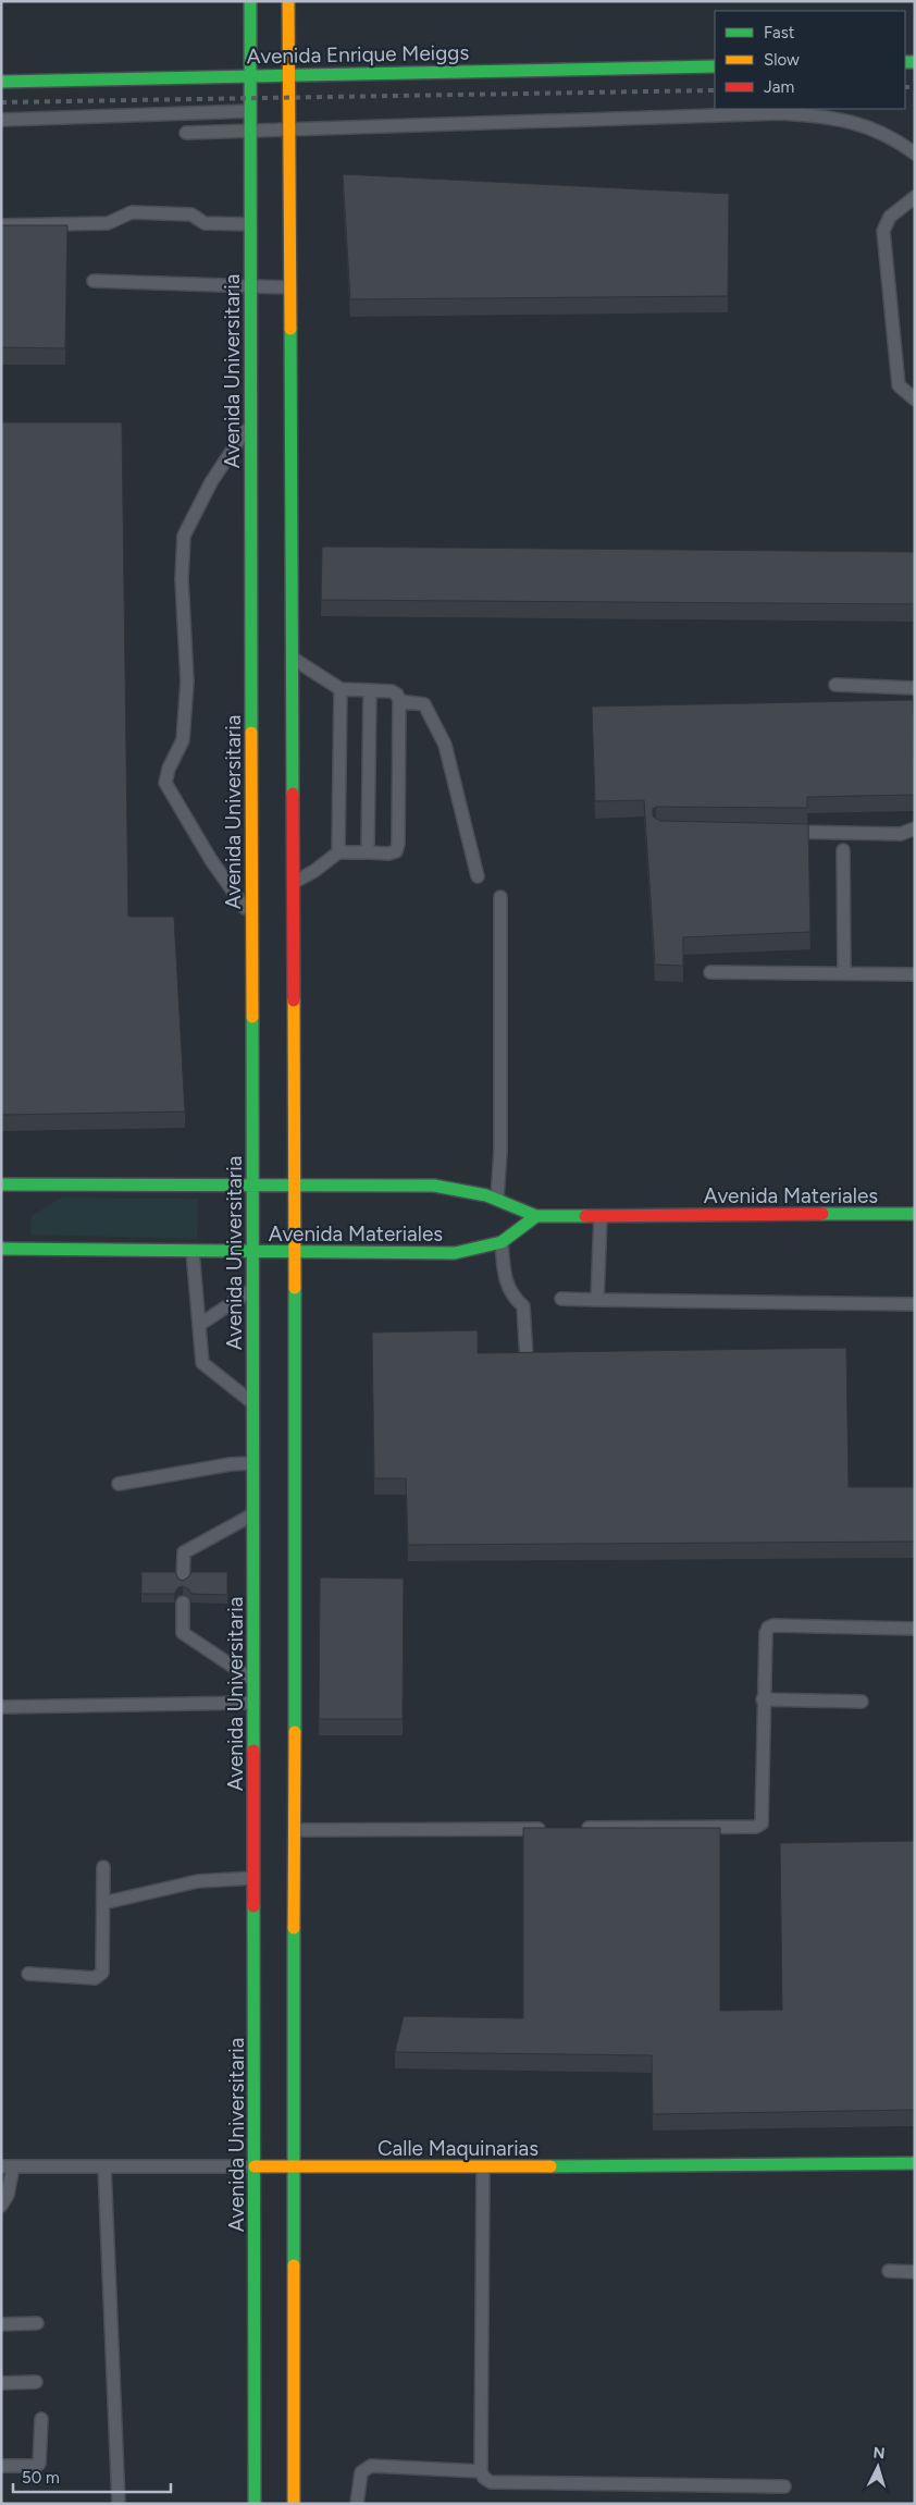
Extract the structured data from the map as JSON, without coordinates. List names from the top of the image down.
{
  "streets": {
    "main road": [
      "Avenida Enrique Meiggs",
      "Avenida Universitaria",
      "Avenida Materiales",
      "Calle Maquinarias"
    ]
  },
  "crossings": [
    ["Avenida Enrique Meiggs", "Avenida Universitaria"],
    ["Avenida Universitaria", "Avenida Materiales"],
    ["Avenida Universitaria", "Calle Maquinarias"]
  ],
  "legend": ["Fast", "Slow", "Jam"],
  "scale_bar": "50 m",
  "north": "top"
}
